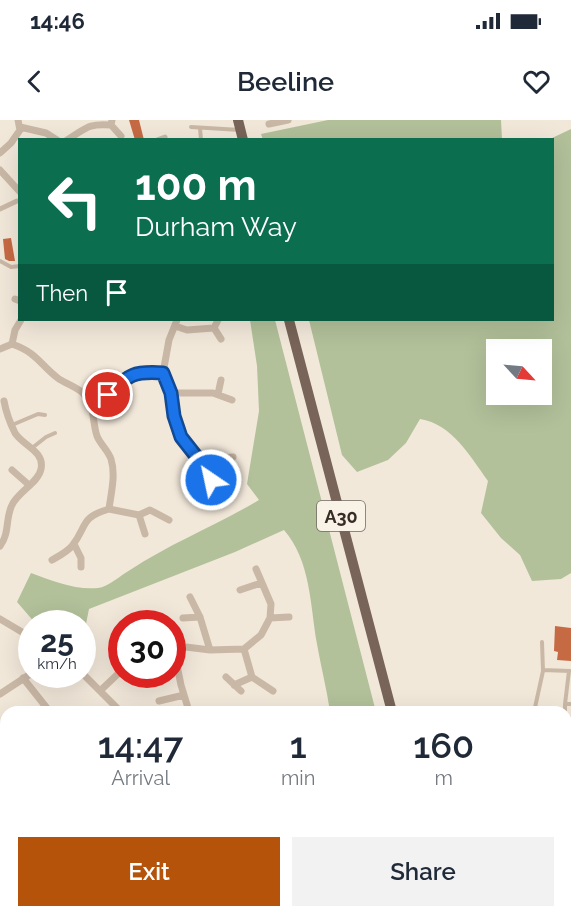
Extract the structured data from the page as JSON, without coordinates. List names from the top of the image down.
{
  "streets": {
    "main road": ["A30"]
  },
  "north": "bottom right",
  "page": {
    "status": "14:46",
    "header": "Beeline",
    "turn": ["100 m", "Durham Way"],
    "then": "Then",
    "speed": "25 km/h",
    "limit": "30",
    "eta": [
      "14:47",
      "Arrival",
      "1",
      "min",
      "160",
      "m"
    ],
    "buttons": ["Exit", "Share"]
  }
}
